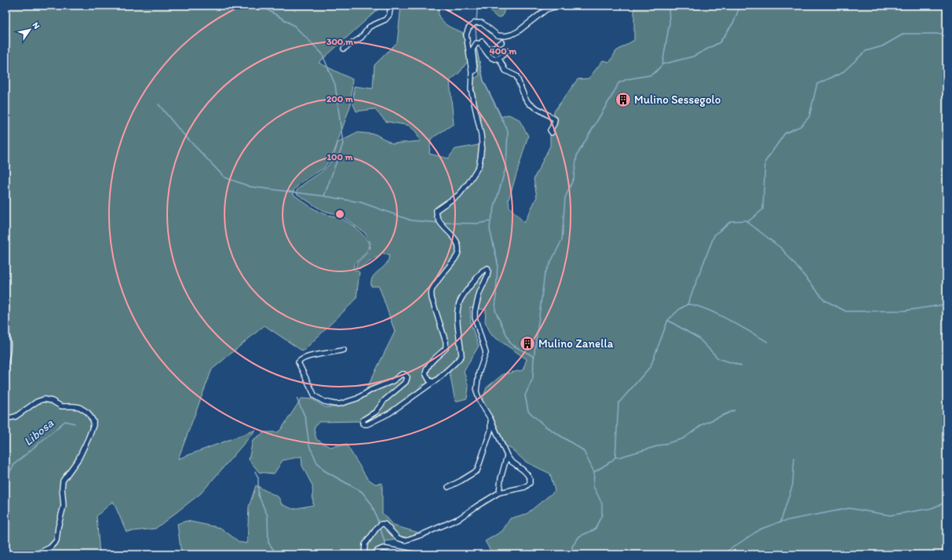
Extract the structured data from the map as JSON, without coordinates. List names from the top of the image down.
{
  "water": ["Libosa"],
  "places": {
    "building": ["Mulino Sessegolo", "Mulino Zanella"]
  },
  "north": "top right",
  "rings": [
    "300 m",
    "400 m",
    "200 m",
    "100 m"
  ]
}
